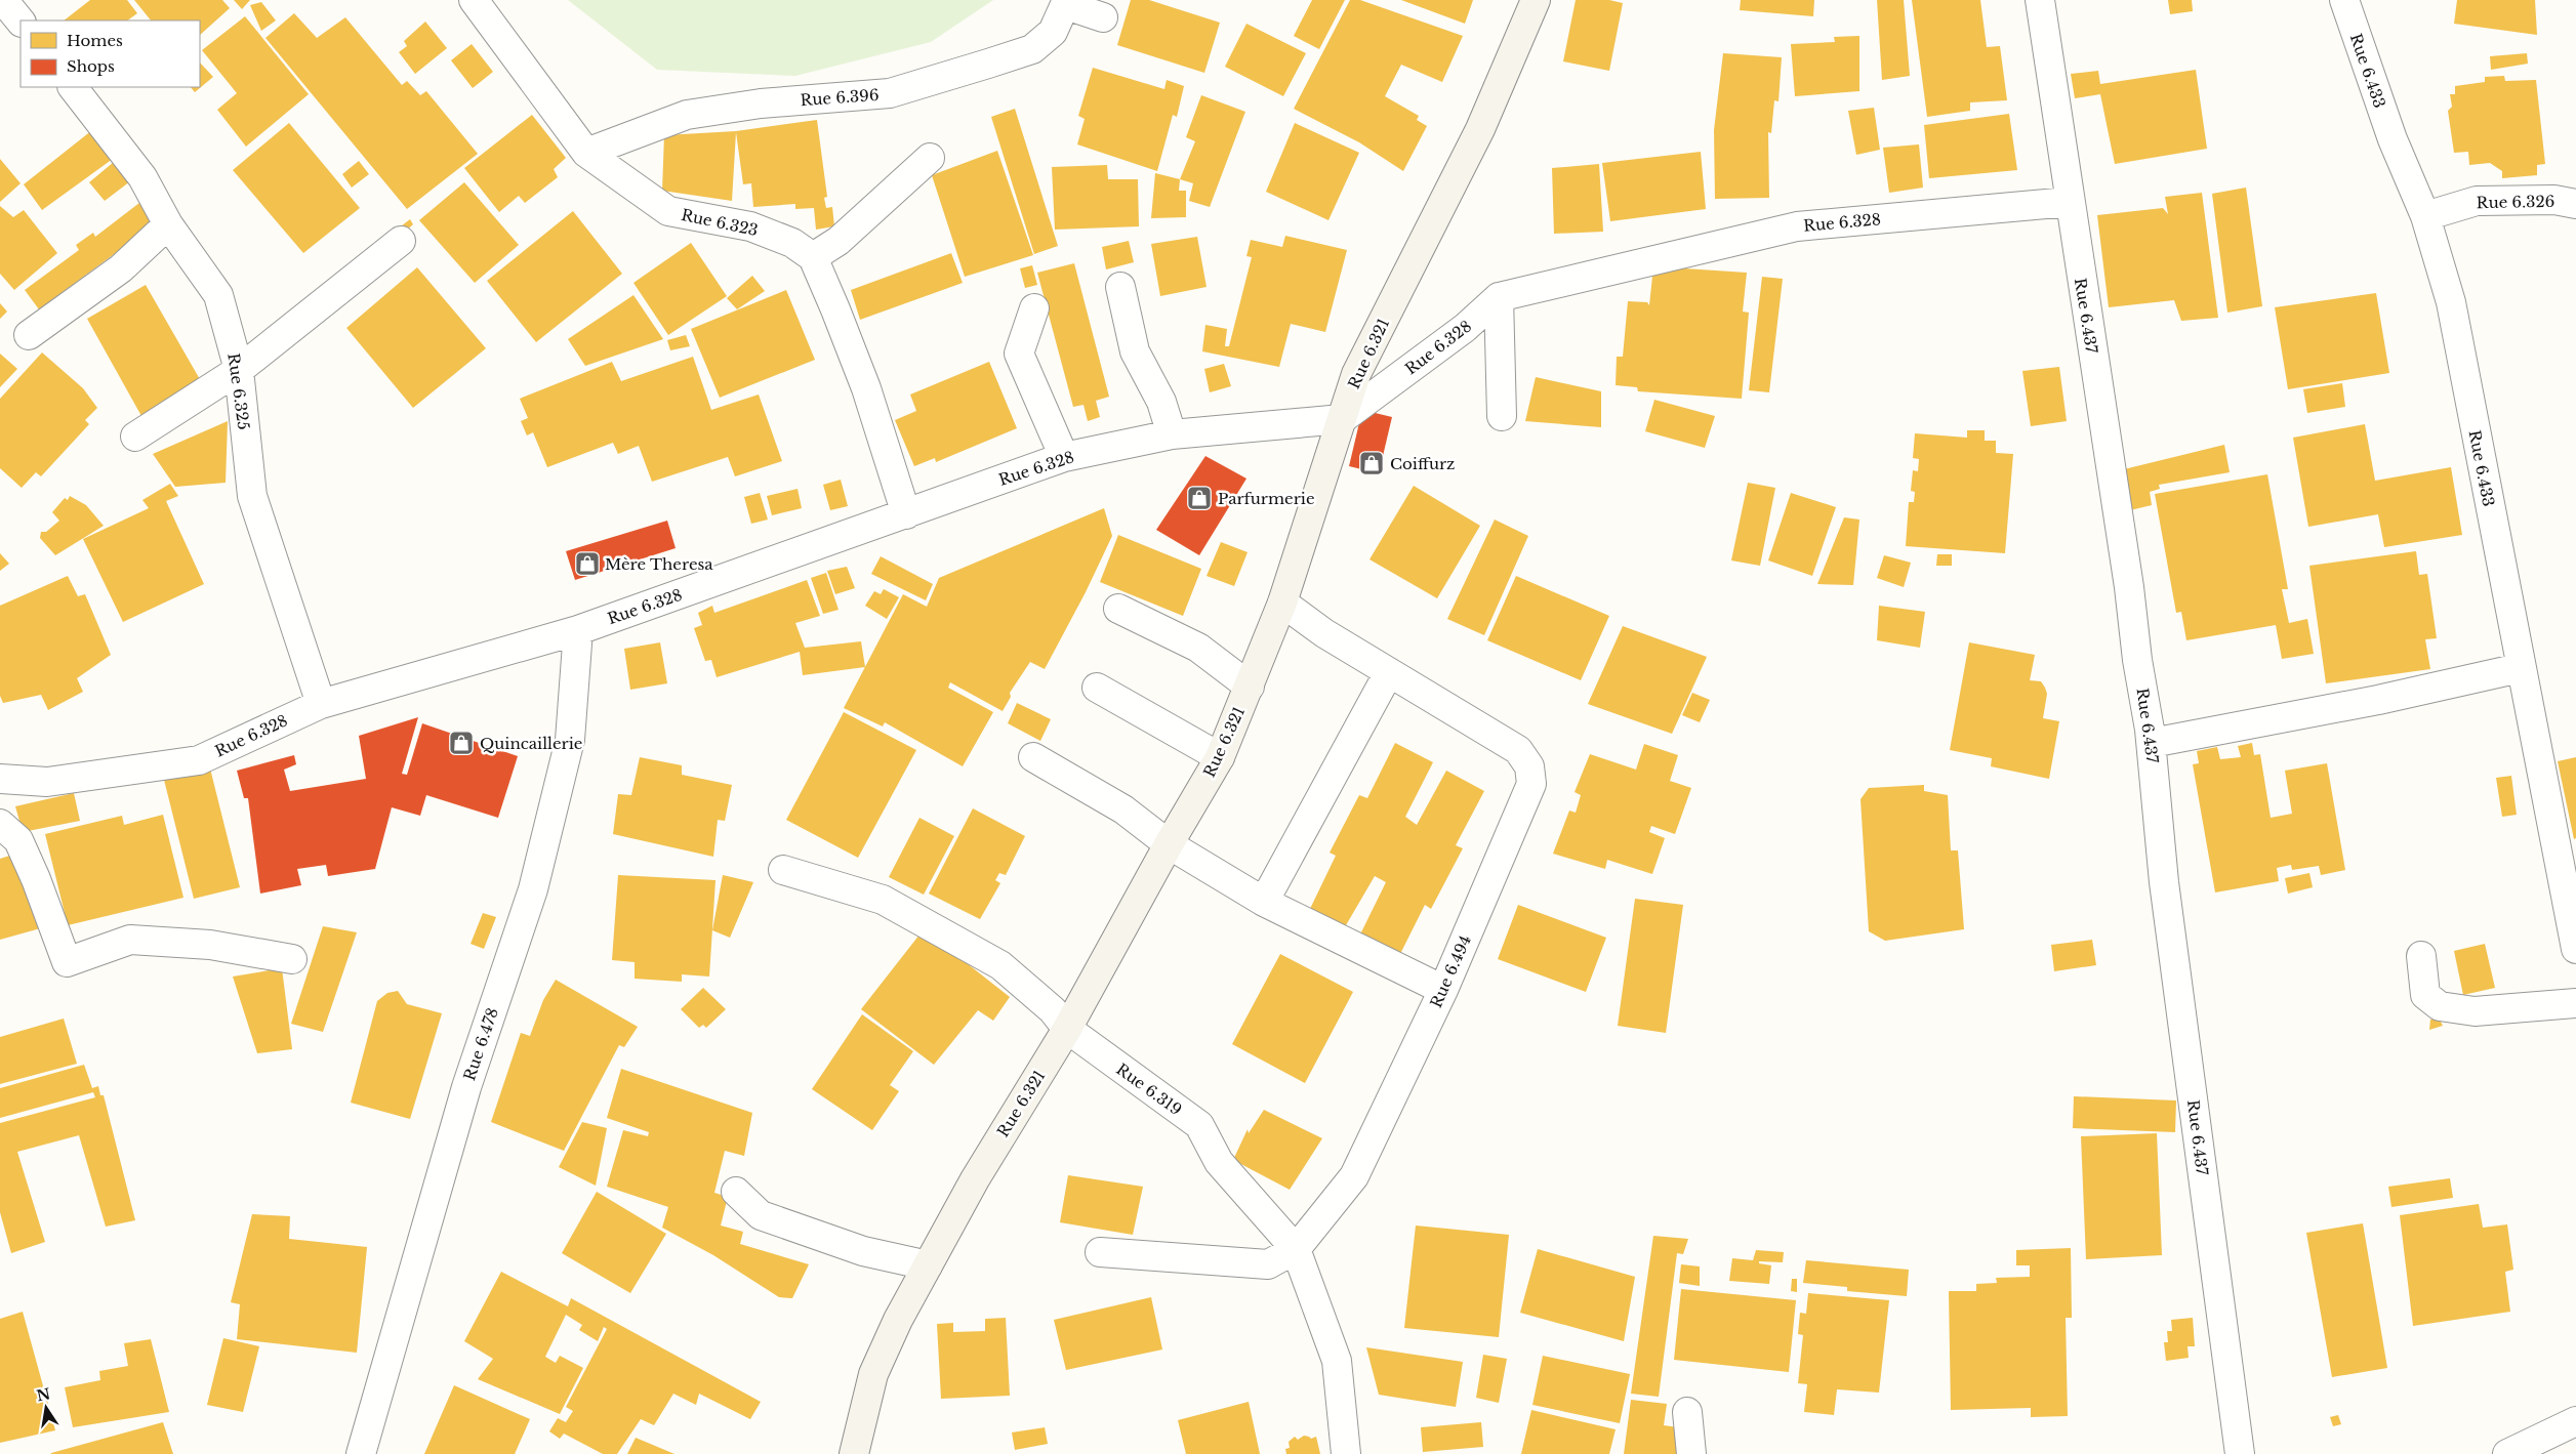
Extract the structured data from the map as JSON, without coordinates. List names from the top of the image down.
{
  "streets": {
    "street": [
      "Rue 6.433",
      "Rue 6.396",
      "Rue 6.326",
      "Rue 6.323",
      "Rue 6.328",
      "Rue 6.437",
      "Rue 6.321",
      "Rue 6.325",
      "Rue 6.494",
      "Rue 6.478",
      "Rue 6.319"
    ]
  },
  "crossings": [
    ["Rue 6.433", "Rue 6.326"],
    ["Rue 6.396", "Rue 6.323"],
    ["Rue 6.323", "Rue 6.328"],
    ["Rue 6.328", "Rue 6.437"],
    ["Rue 6.328", "Rue 6.321"],
    ["Rue 6.328", "Rue 6.325"],
    ["Rue 6.328", "Rue 6.478"],
    ["Rue 6.321", "Rue 6.494"],
    ["Rue 6.321", "Rue 6.319"],
    ["Rue 6.494", "Rue 6.319"]
  ],
  "places": {
    "shop": [
      "Coiffurz",
      "Parfurmerie",
      "Mère Theresa",
      "Quincaillerie"
    ]
  },
  "legend": ["Homes", "Shops"],
  "north": "top"
}
